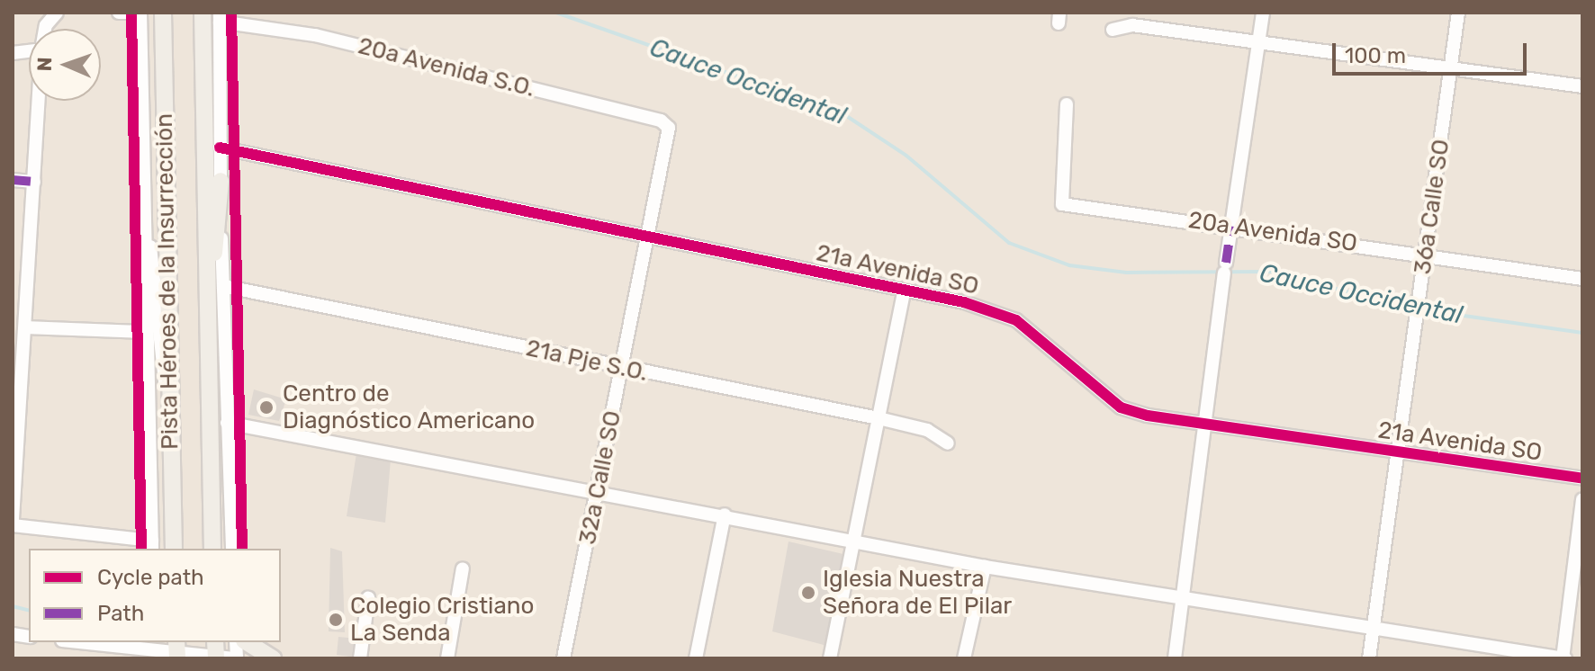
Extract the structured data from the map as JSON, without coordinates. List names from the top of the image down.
{
  "streets": {
    "main road": ["Pista Héroes de la Insurrección"],
    "street": [
      "20a Avenida S.O.",
      "36a Calle SO",
      "20a Avenida SO",
      "21a Avenida SO",
      "21a Pje S.O.",
      "32a Calle SO"
    ]
  },
  "crossings": [
    ["20a Avenida S.O.", "32a Calle SO"],
    ["36a Calle SO", "20a Avenida SO"],
    ["36a Calle SO", "21a Avenida SO"],
    ["21a Avenida SO", "32a Calle SO"],
    ["21a Pje S.O.", "32a Calle SO"]
  ],
  "water": ["Cauce Occidental"],
  "places": ["Centro de Diagnóstico Americano", "Iglesia Nuestra Señora de El Pilar", "Colegio Cristiano La Senda"],
  "legend": ["Cycle path", "Path"],
  "scale_bar": "100 m",
  "north": "left"
}
